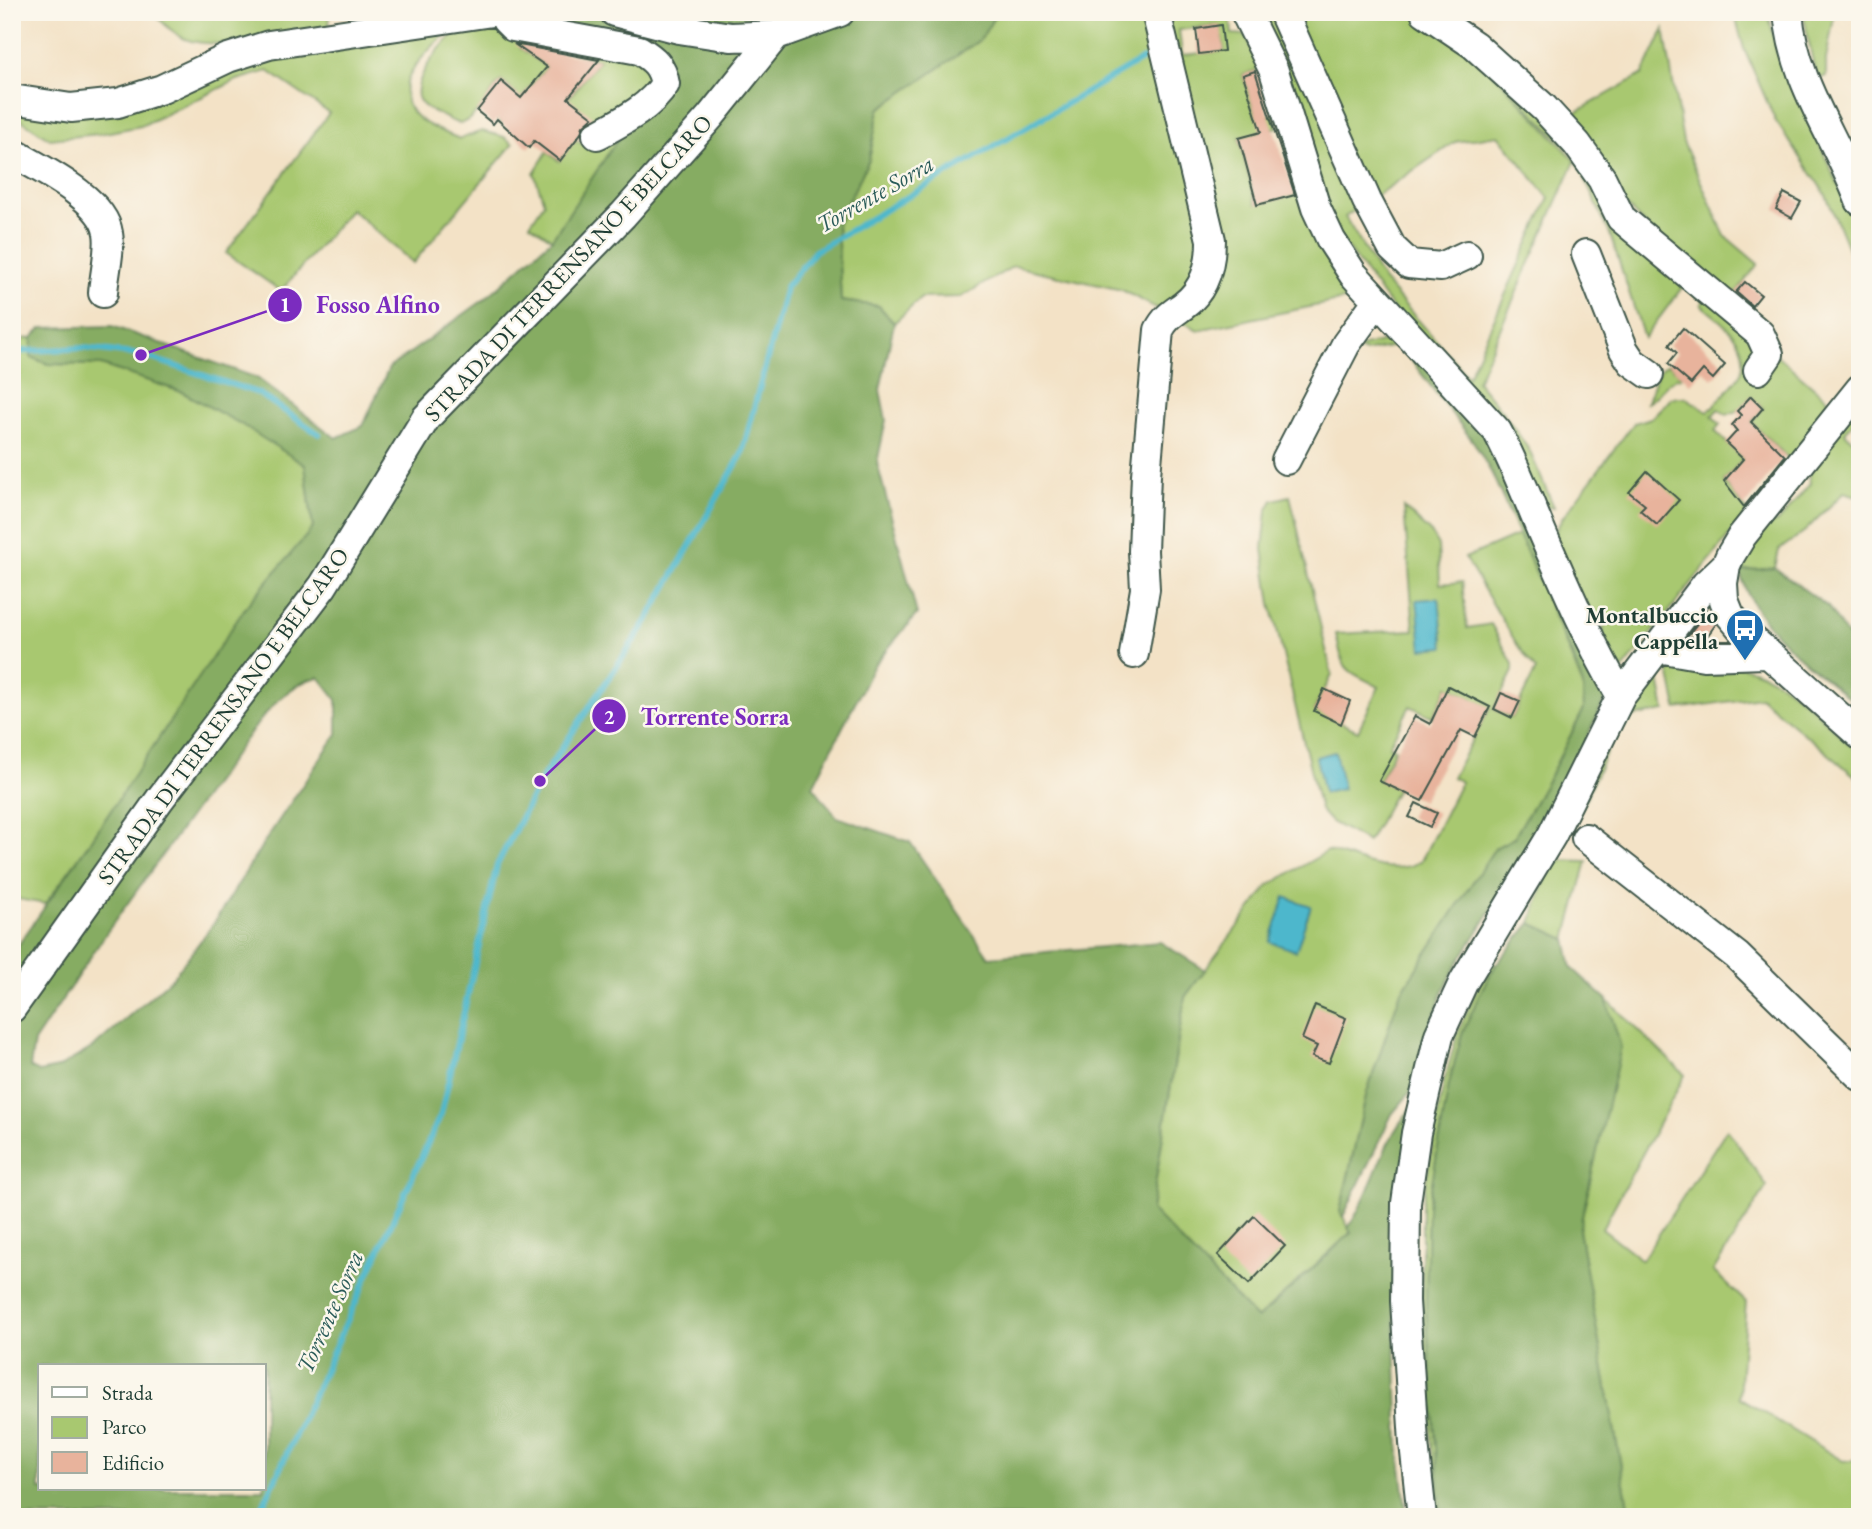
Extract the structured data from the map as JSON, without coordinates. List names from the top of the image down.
{
  "streets": {
    "street": ["STRADA DI TERRENSANO E BELCARO"]
  },
  "water": ["Torrente Sorra"],
  "places": {
    "other": ["Fosso Alfino", "Torrente Sorra"],
    "bus stop": ["Montalbuccio Cappella"]
  },
  "legend": ["Strada", "Parco", "Edificio"]
}
